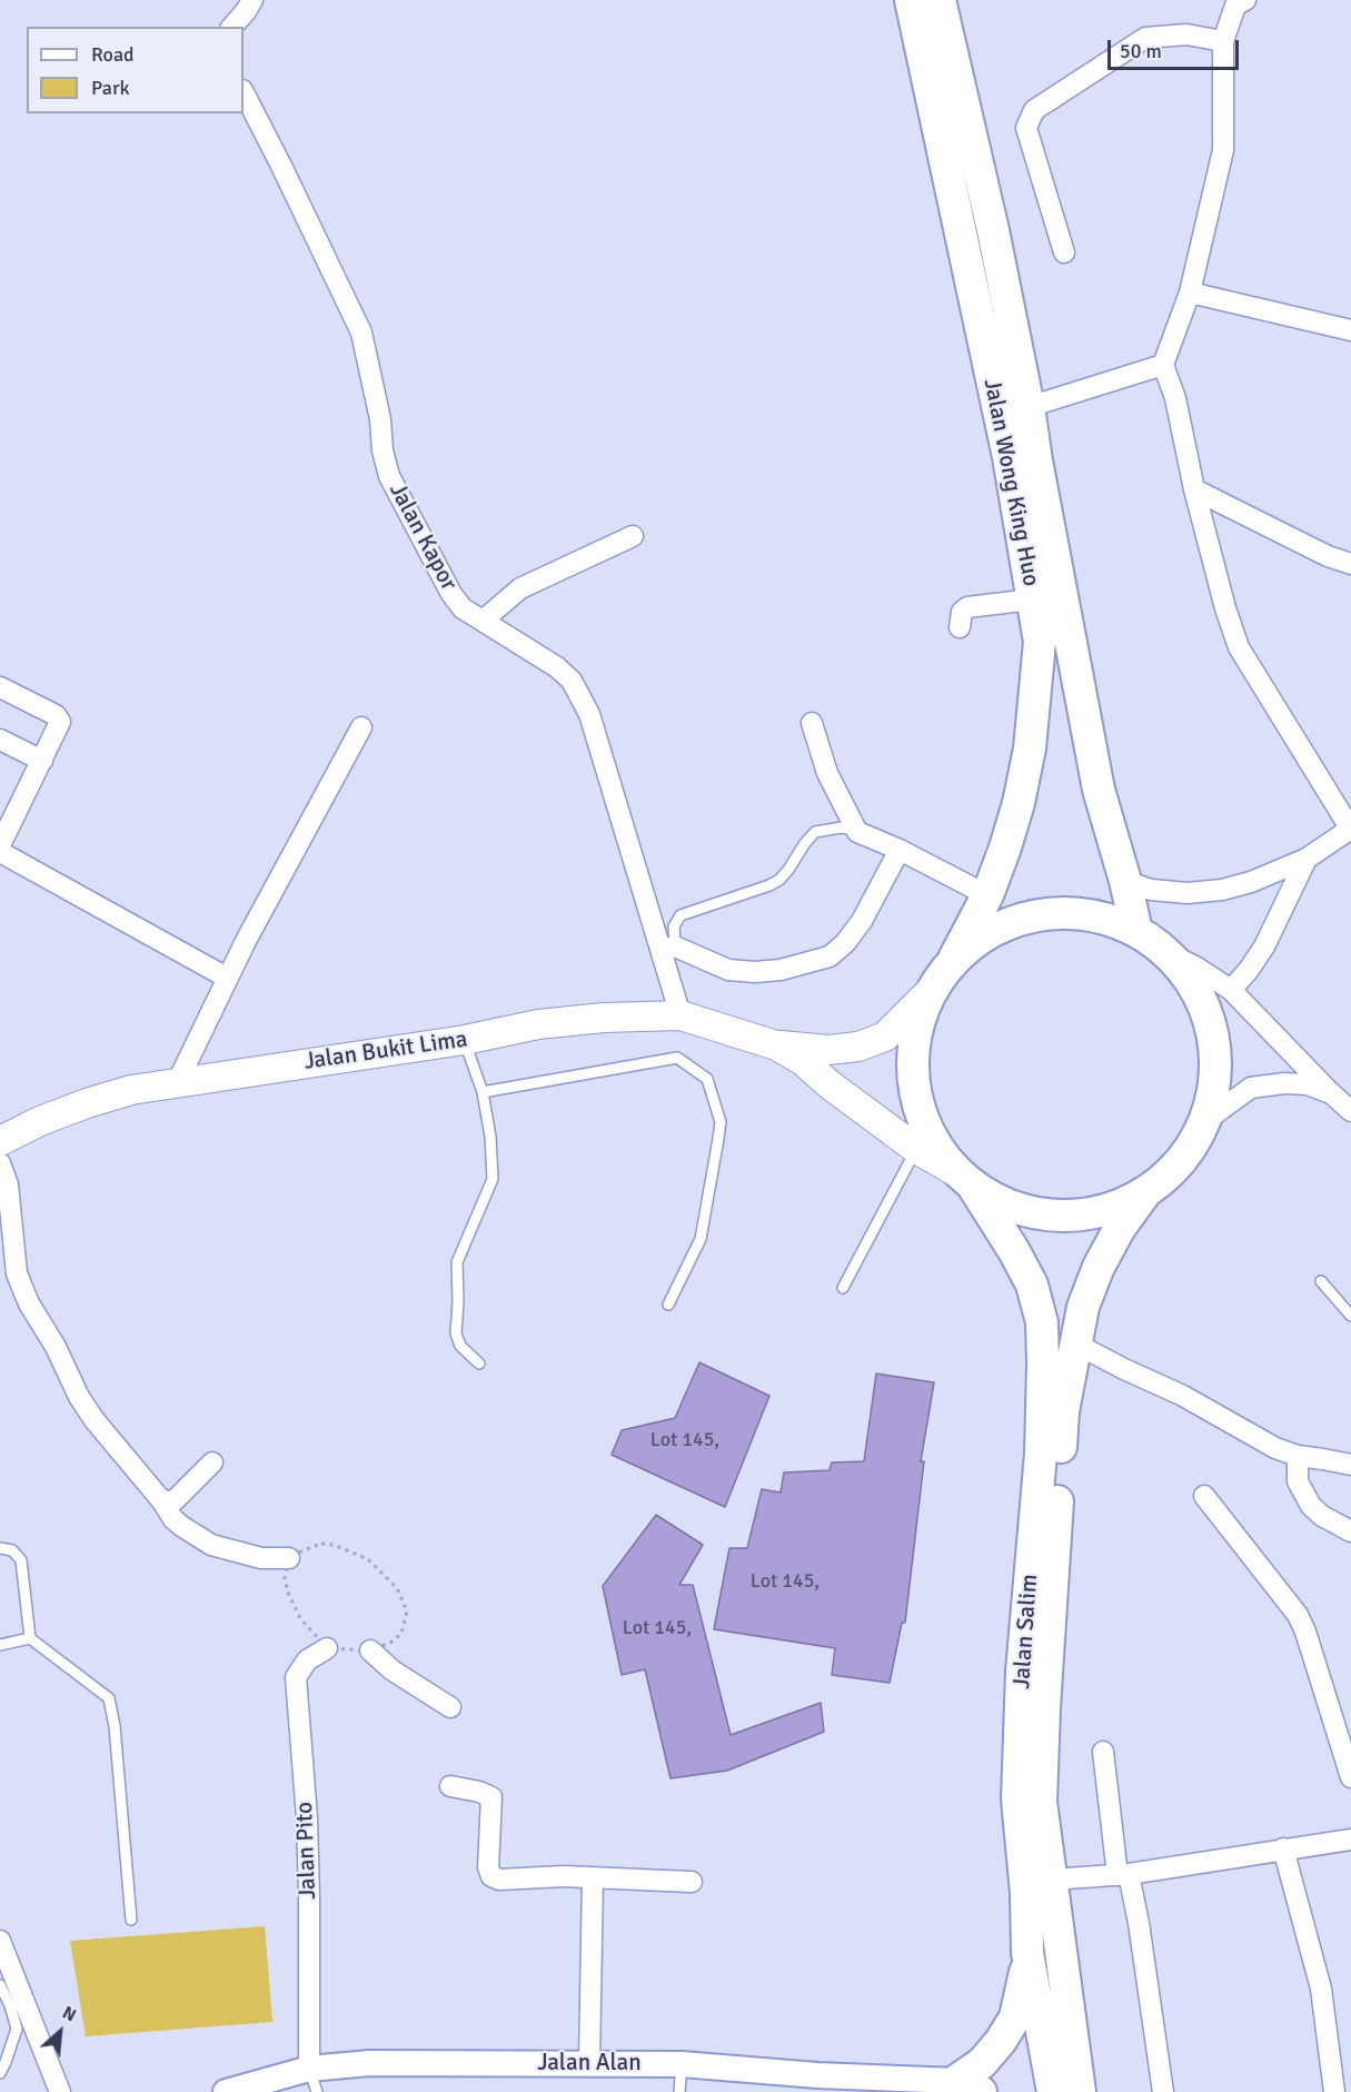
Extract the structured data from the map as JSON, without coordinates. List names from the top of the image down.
{
  "streets": {
    "main road": ["Jalan Wong King Huo", "Jalan Bukit Lima", "Jalan Salim"],
    "street": ["Jalan Kapor", "Jalan Pito", "Jalan Alan"]
  },
  "crossings": [
    ["Jalan Wong King Huo", "Jalan Salim"],
    ["Jalan Kapor", "Jalan Bukit Lima"],
    ["Jalan Pito", "Jalan Alan"]
  ],
  "house_numbers": ["Lot 145,", "Lot 145,", "Lot 145,"],
  "legend": ["Road", "Park"],
  "scale_bar": "50 m",
  "north": "top right"
}
